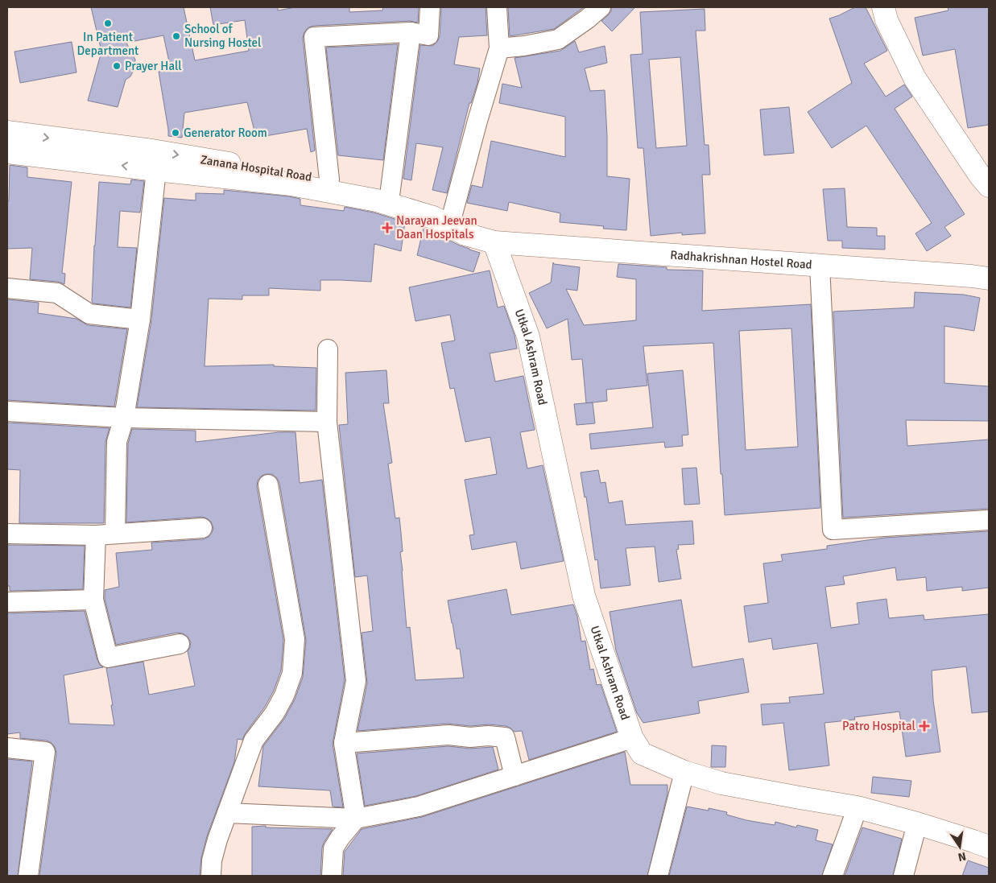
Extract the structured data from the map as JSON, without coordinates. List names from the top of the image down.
{
  "streets": {
    "main road": ["Zanana Hospital Road", "Radhakrishnan Hostel Road", "Utkal Ashram Road"]
  },
  "crossings": [
    ["Zanana Hospital Road", "Radhakrishnan Hostel Road"],
    ["Zanana Hospital Road", "Utkal Ashram Road"],
    ["Radhakrishnan Hostel Road", "Utkal Ashram Road"]
  ],
  "places": {
    "other": [
      "In Patient Department",
      "School of Nursing Hostel",
      "Prayer Hall",
      "Generator Room"
    ],
    "health": ["Narayan Jeevan Daan Hospitals", "Patro Hospital"]
  },
  "north": "bottom"
}
